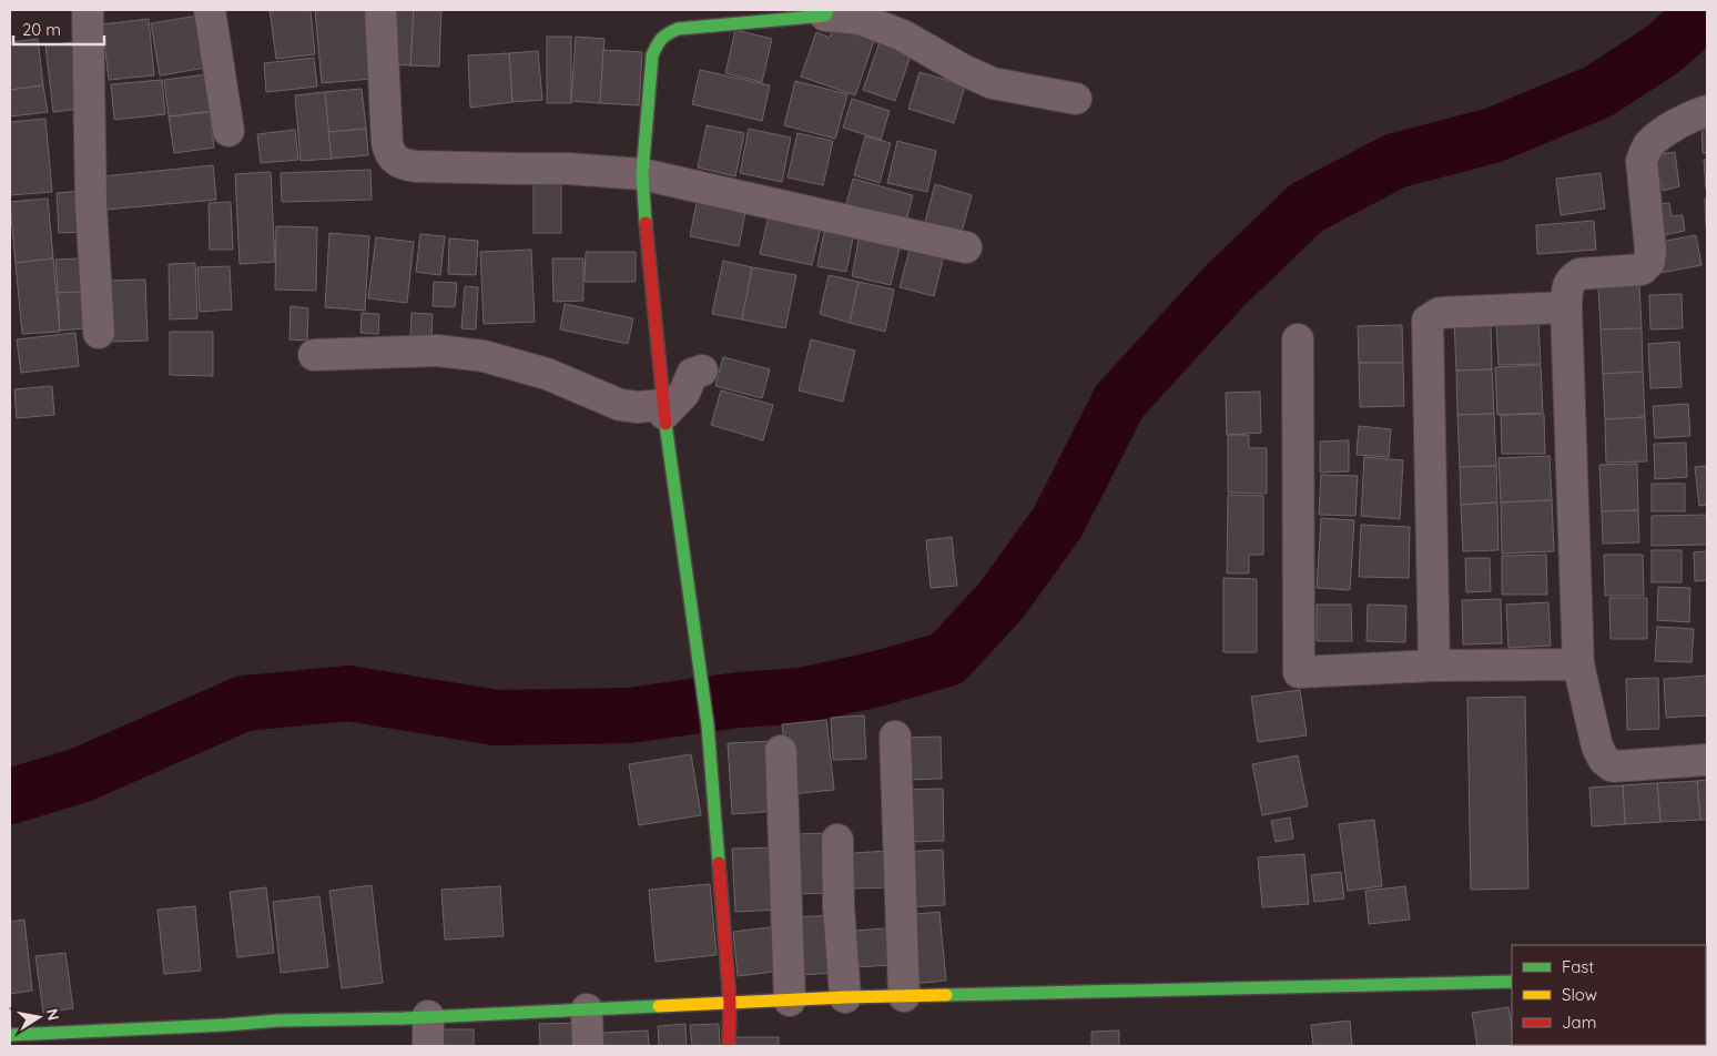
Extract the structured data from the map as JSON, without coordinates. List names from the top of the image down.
{
  "legend": ["Fast", "Slow", "Jam"],
  "scale_bar": "20 m",
  "north": "right"
}
